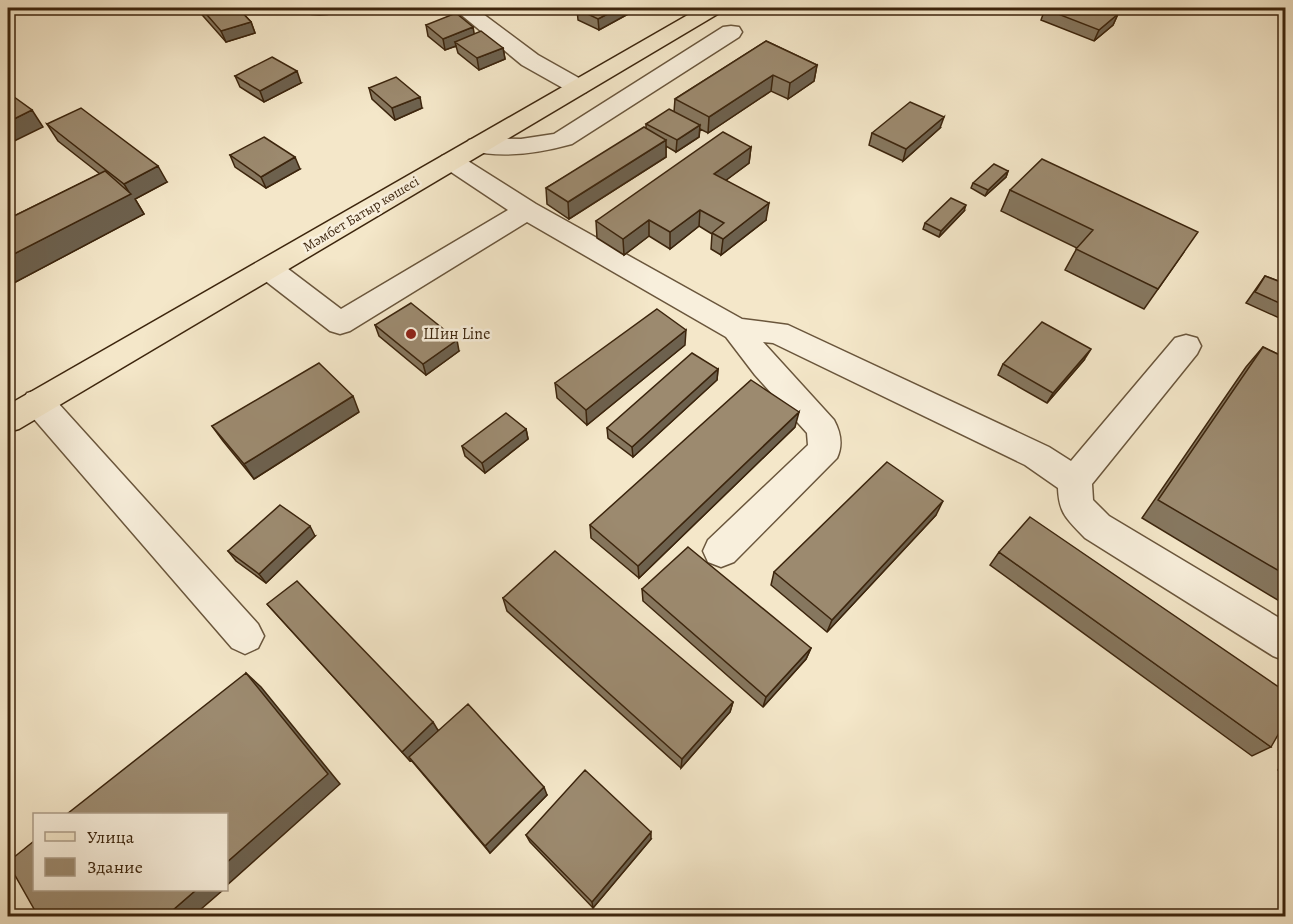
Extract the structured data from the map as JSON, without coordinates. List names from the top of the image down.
{
  "streets": {
    "main road": ["Мәмбет Батыр көшесі"]
  },
  "places": ["Шин Line"],
  "legend": ["Улица", "Здание"]
}
